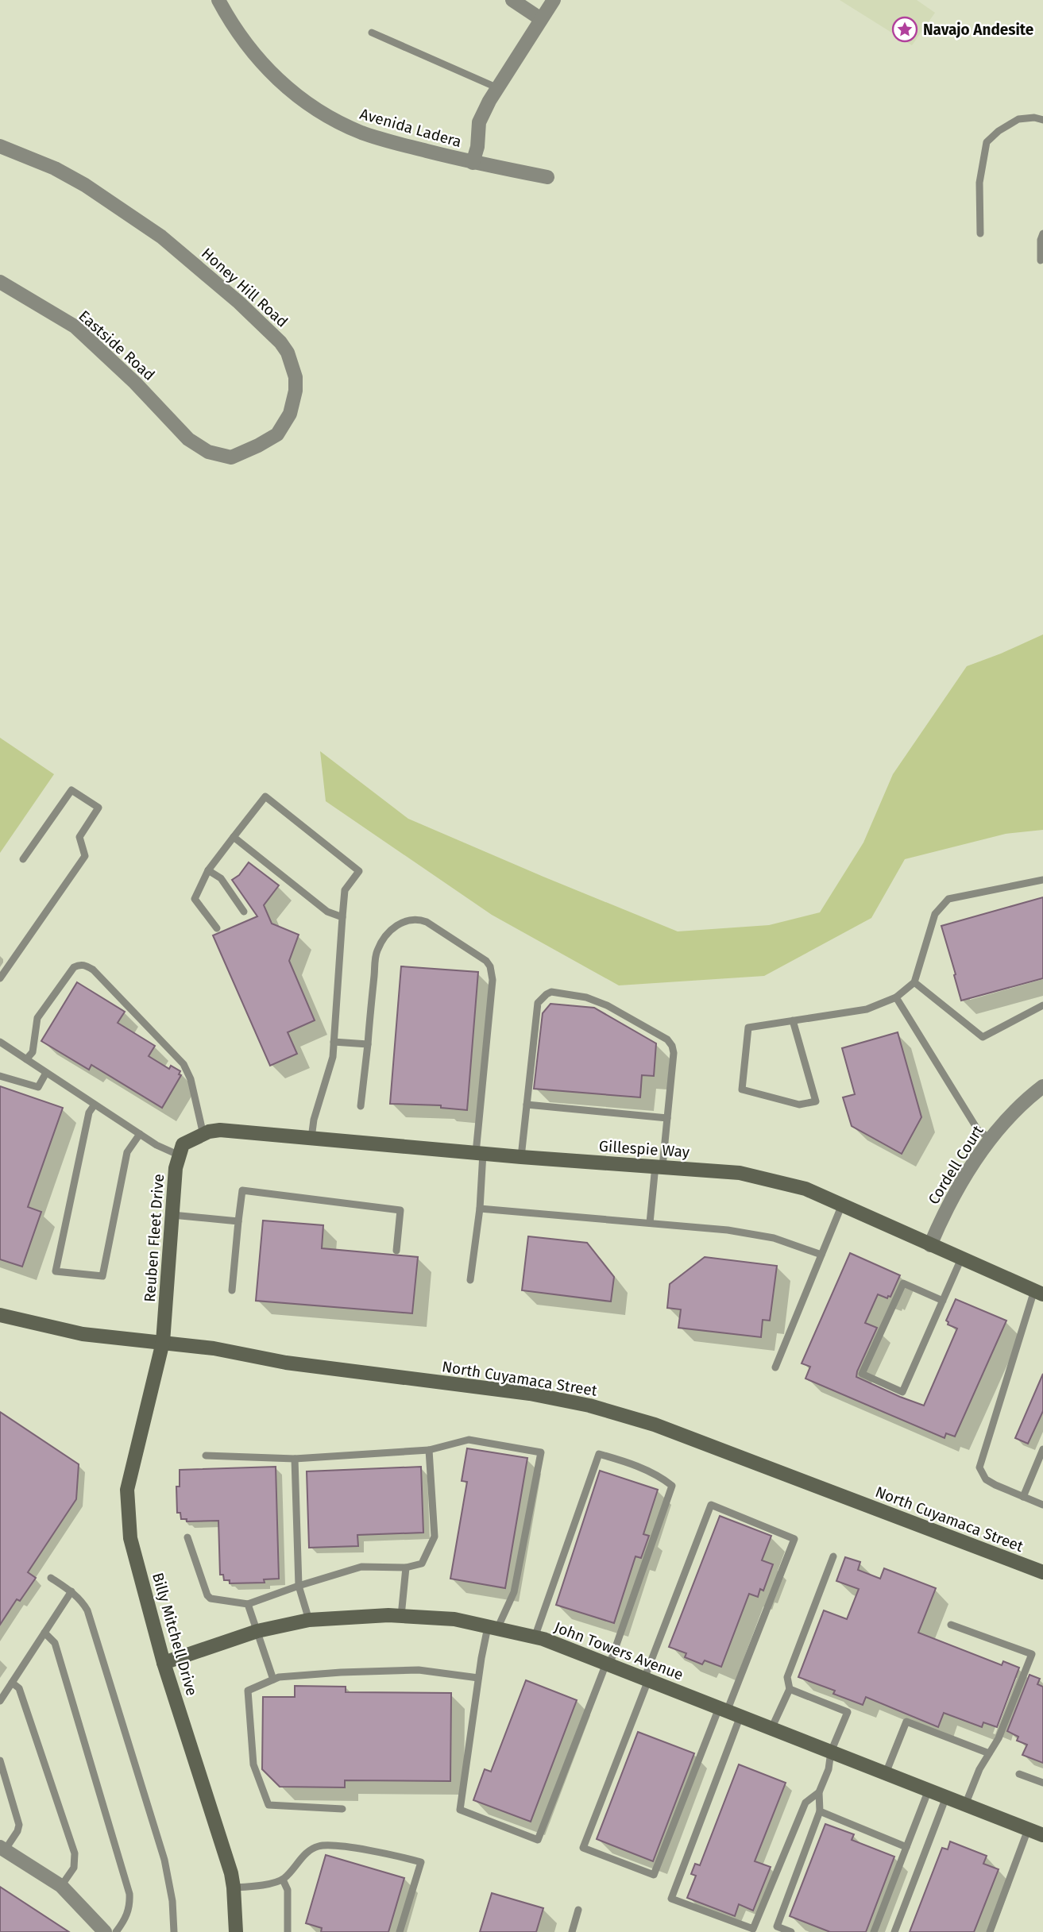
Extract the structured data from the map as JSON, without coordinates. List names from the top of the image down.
{
  "streets": {
    "street": [
      "Avenida Ladera",
      "Honey Hill Road",
      "Eastside Road",
      "Gillespie Way",
      "Cordell Court",
      "Reuben Fleet Drive",
      "North Cuyamaca Street",
      "Billy Mitchell Drive",
      "John Towers Avenue"
    ]
  },
  "crossings": [
    ["Honey Hill Road", "Eastside Road"],
    ["Gillespie Way", "Cordell Court"],
    ["Gillespie Way", "Reuben Fleet Drive"],
    ["Reuben Fleet Drive", "North Cuyamaca Street"],
    ["Reuben Fleet Drive", "Billy Mitchell Drive"],
    ["North Cuyamaca Street", "Billy Mitchell Drive"],
    ["Billy Mitchell Drive", "John Towers Avenue"]
  ],
  "places": {
    "place": ["Navajo Andesite"]
  }
}
